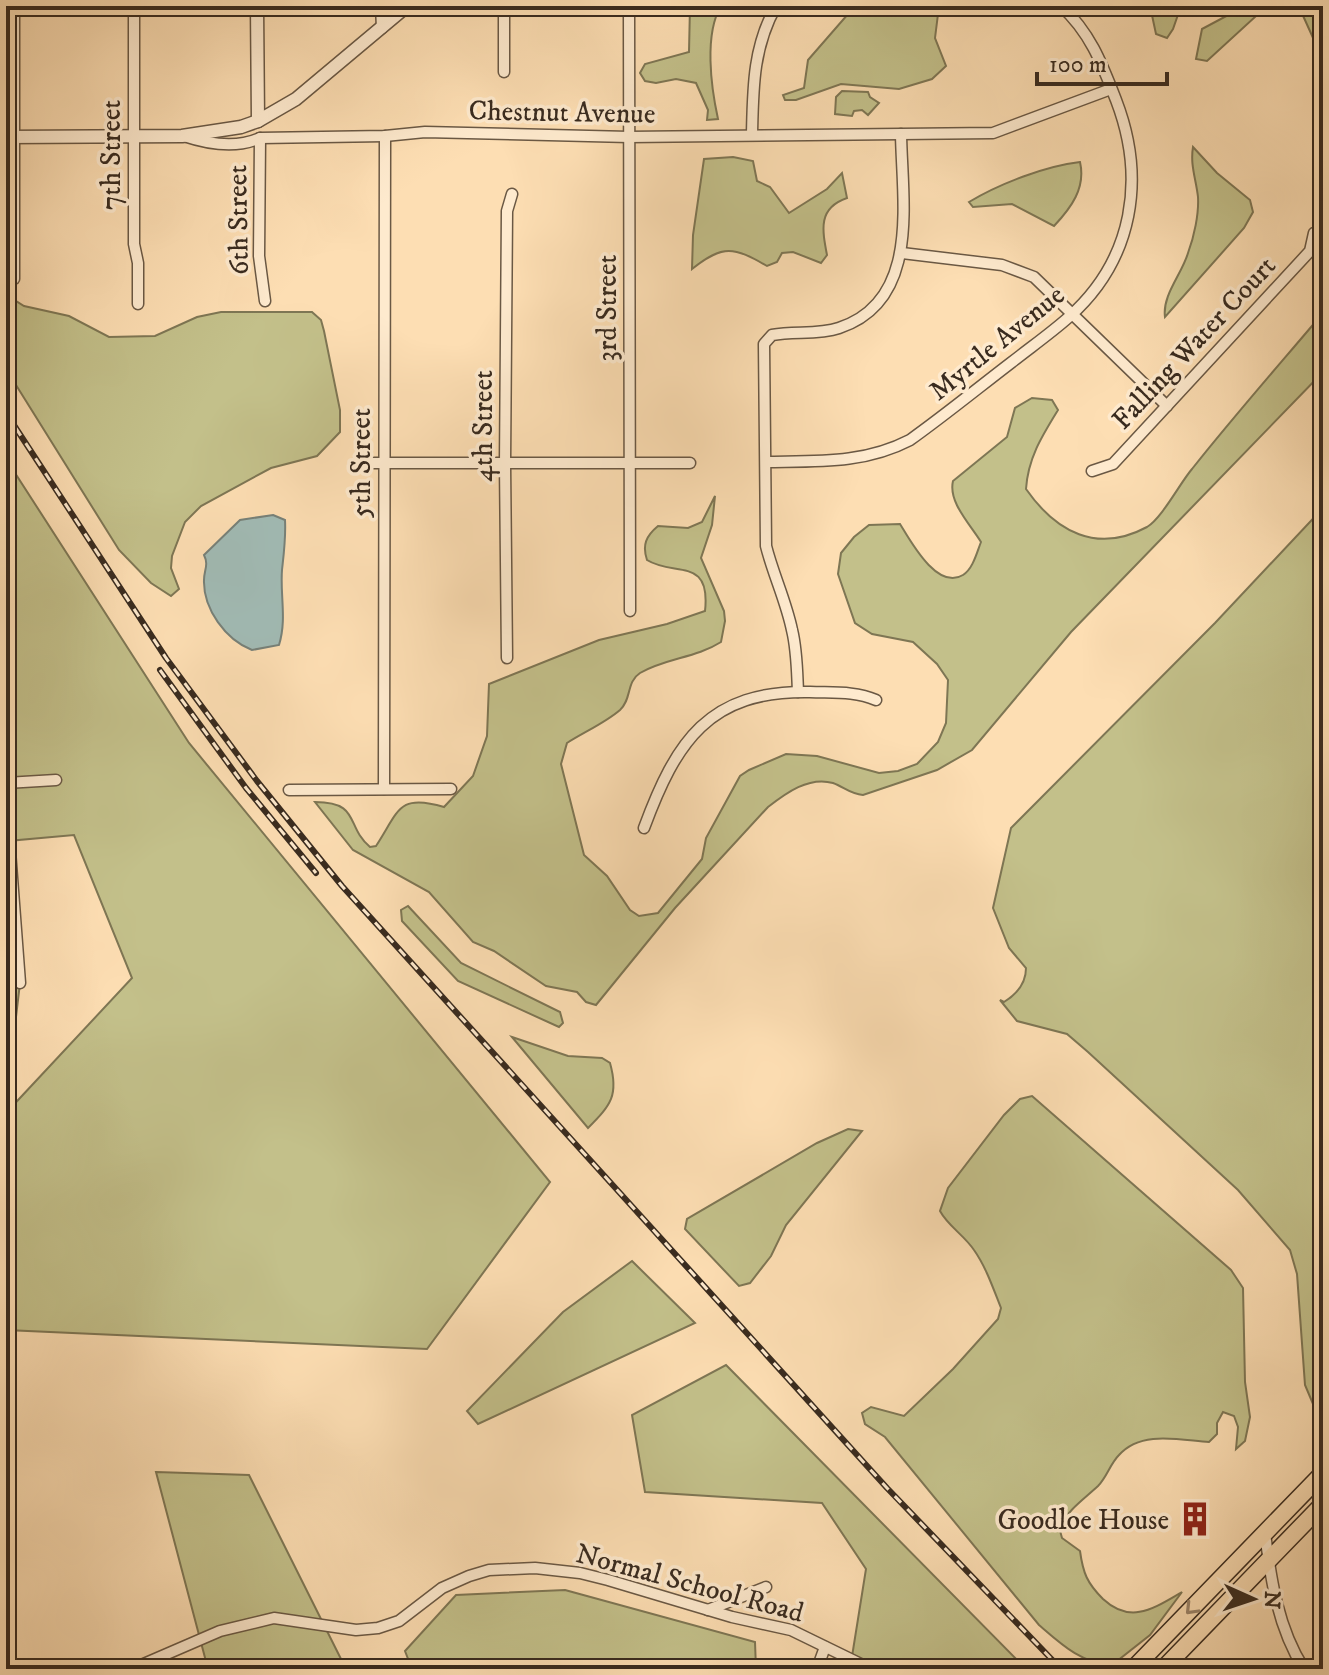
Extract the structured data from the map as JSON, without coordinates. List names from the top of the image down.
{
  "streets": {
    "street": [
      "Chestnut Avenue",
      "7th Street",
      "6th Street",
      "3rd Street",
      "Myrtle Avenue",
      "Falling Water Court",
      "4th Street",
      "5th Street",
      "Normal School Road"
    ]
  },
  "crossings": [
    ["Chestnut Avenue", "7th Street"],
    ["Chestnut Avenue", "6th Street"],
    ["Chestnut Avenue", "3rd Street"],
    ["Chestnut Avenue", "Myrtle Avenue"],
    ["Chestnut Avenue", "5th Street"]
  ],
  "places": {
    "building": ["Goodloe House"]
  },
  "scale_bar": "100 m",
  "north": "right"
}
